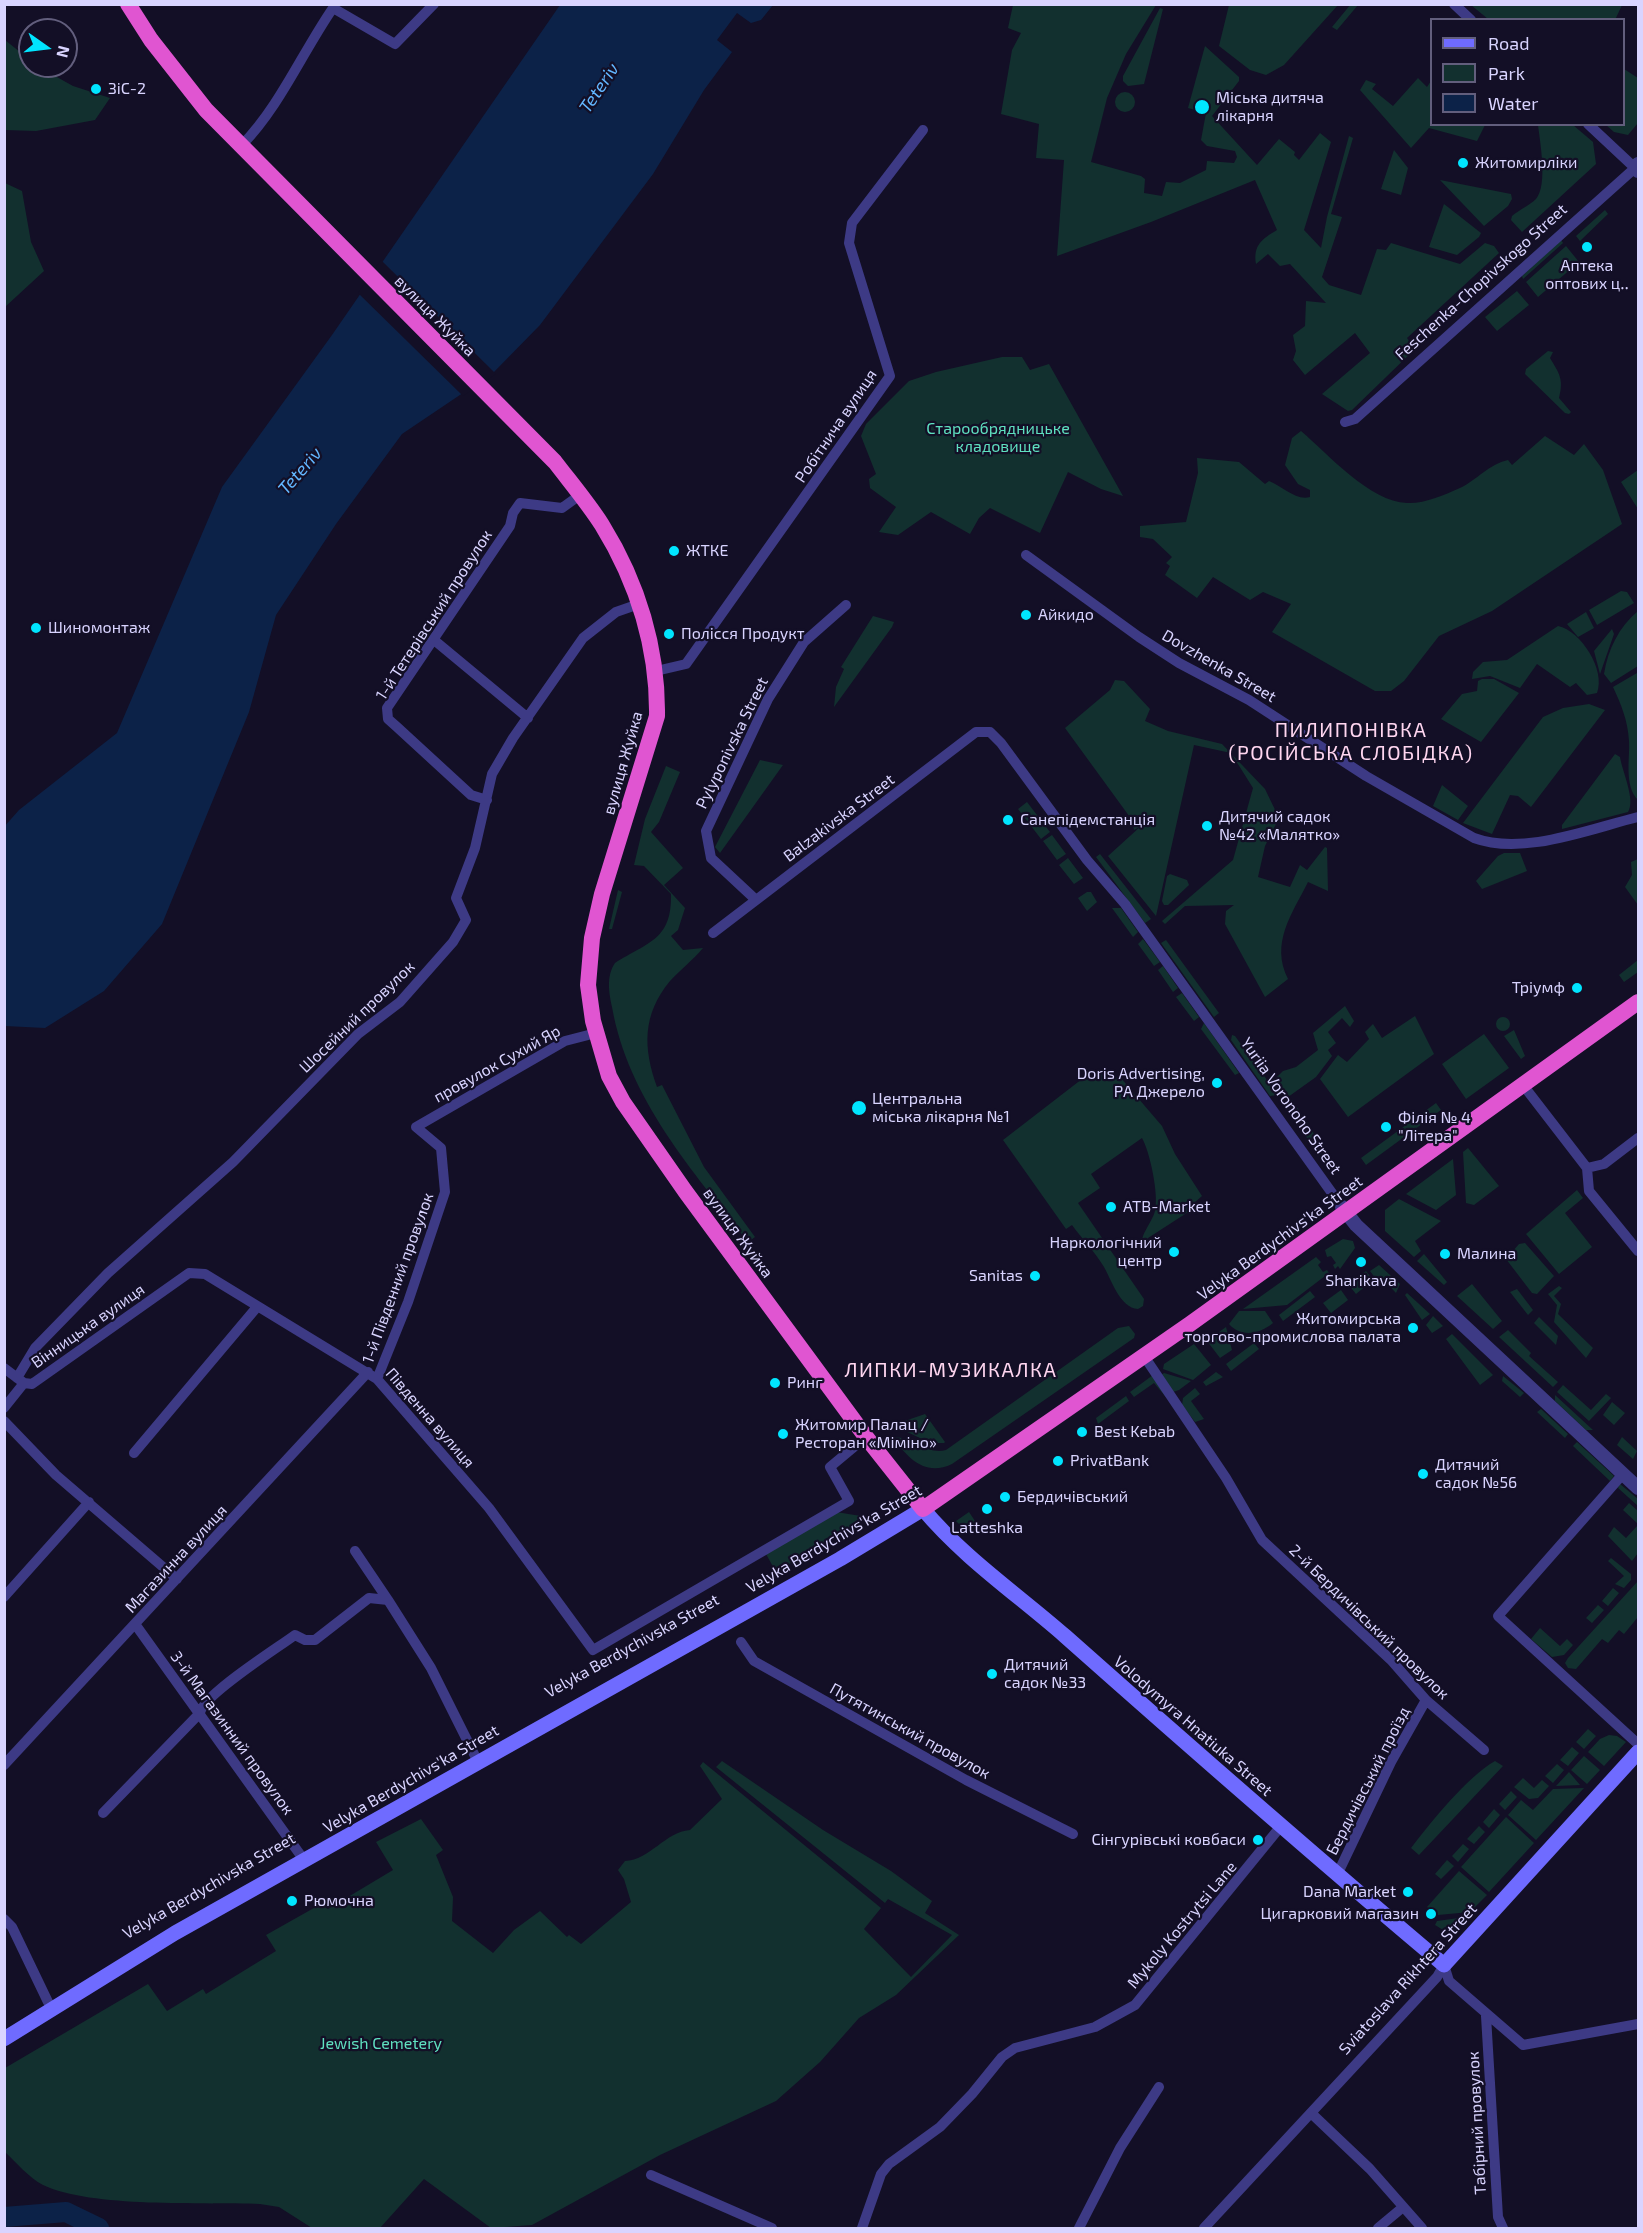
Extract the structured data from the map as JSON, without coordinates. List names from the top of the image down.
{
  "streets": {
    "highway": ["вулиця Жуйка", "Velyka Berdychivs'ka Street", "Velyka Berdychivska Street"],
    "main road": ["Volodymyra Hnatiuka Street", "Sviatoslava Rikhtera Street"],
    "street": [
      "Feschenka-Chopivskogo Street",
      "Робітнича вулиця",
      "1-й Тетерівський провулок",
      "Dovzhenka Street",
      "Pylyponivska Street",
      "Balzakivska Street",
      "Шосейний провулок",
      "провулок Сухий Яр",
      "Yuriia Voronoho Street",
      "1-й Південний провулок",
      "Вінницька вулиця",
      "Південна вулиця",
      "Магазинна вулиця",
      "2-й Бердичівський провулок",
      "Путятинський провулок",
      "3-й Магазинний провулок",
      "Бердичівський проїзд",
      "Mykoly Kostrytsi Lane",
      "Табірний провулок"
    ]
  },
  "crossings": [
    ["вулиця Жуйка", "Робітнича вулиця"],
    ["вулиця Жуйка", "1-й Тетерівський провулок"],
    ["вулиця Жуйка", "Шосейний провулок"],
    ["вулиця Жуйка", "провулок Сухий Яр"],
    ["вулиця Жуйка", "Velyka Berdychivs'ka Street"],
    ["вулиця Жуйка", "Південна вулиця"],
    ["вулиця Жуйка", "Velyka Berdychivska Street"],
    ["вулиця Жуйка", "Volodymyra Hnatiuka Street"],
    ["1-й Тетерівський провулок", "Шосейний провулок"],
    ["Pylyponivska Street", "Balzakivska Street"],
    ["Balzakivska Street", "Yuriia Voronoho Street"],
    ["Шосейний провулок", "Вінницька вулиця"],
    ["провулок Сухий Яр", "1-й Південний провулок"],
    ["Yuriia Voronoho Street", "Velyka Berdychivs'ka Street"],
    ["Yuriia Voronoho Street", "Velyka Berdychivska Street"],
    ["Velyka Berdychivs'ka Street", "2-й Бердичівський провулок"],
    ["Velyka Berdychivs'ka Street", "Velyka Berdychivska Street"],
    ["Velyka Berdychivs'ka Street", "Volodymyra Hnatiuka Street"],
    ["Velyka Berdychivs'ka Street", "3-й Магазинний провулок"],
    ["1-й Південний провулок", "Південна вулиця"],
    ["1-й Південний провулок", "Магазинна вулиця"],
    ["Вінницька вулиця", "Південна вулиця"],
    ["Південна вулиця", "Магазинна вулиця"],
    ["Магазинна вулиця", "3-й Магазинний провулок"],
    ["2-й Бердичівський провулок", "Бердичівський проїзд"],
    ["Velyka Berdychivska Street", "Volodymyra Hnatiuka Street"],
    ["Velyka Berdychivska Street", "3-й Магазинний провулок"],
    ["Volodymyra Hnatiuka Street", "Бердичівський проїзд"],
    ["Volodymyra Hnatiuka Street", "Mykoly Kostrytsi Lane"],
    ["Volodymyra Hnatiuka Street", "Sviatoslava Rikhtera Street"]
  ],
  "districts": ["ПИЛИПОНІВКА (РОСІЙСЬКА СЛОБІДКА)", "ЛИПКИ-МУЗИКАЛКА"],
  "water": ["Teteriv"],
  "parks": ["Старообрядницьке кладовище", "Jewish Cemetery"],
  "places": [
    "ЗіС-2",
    "Міська дитяча лікарня",
    "Житомирліки",
    "Аптека оптових ц‥",
    "ЖТКЕ",
    "Айкидо",
    "Шиномонтаж",
    "Полісся Продукт",
    "Санепідемстанція",
    "Дитячий садок №42 «Малятко»",
    "Тріумф",
    "Doris Advertising, РА Джерело",
    "Центральна міська лікарня №1",
    "Філія № 4 \"Літера\"",
    "ATB-Market",
    "Наркологічний центр",
    "Малина",
    "Sharikava",
    "Sanitas",
    "Житомирська торгово-промислова палата",
    "Ринг",
    "Best Kebab",
    "Житомир Палац / Ресторан «Міміно»",
    "PrivatBank",
    "Дитячий садок №56",
    "Бердичівський",
    "Latteshka",
    "Дитячий садок №33",
    "Сінгурівські ковбаси",
    "Dana Market",
    "Рюмочна",
    "Цигарковий магазин"
  ],
  "legend": ["Road", "Park", "Water"],
  "north": "right"
}
